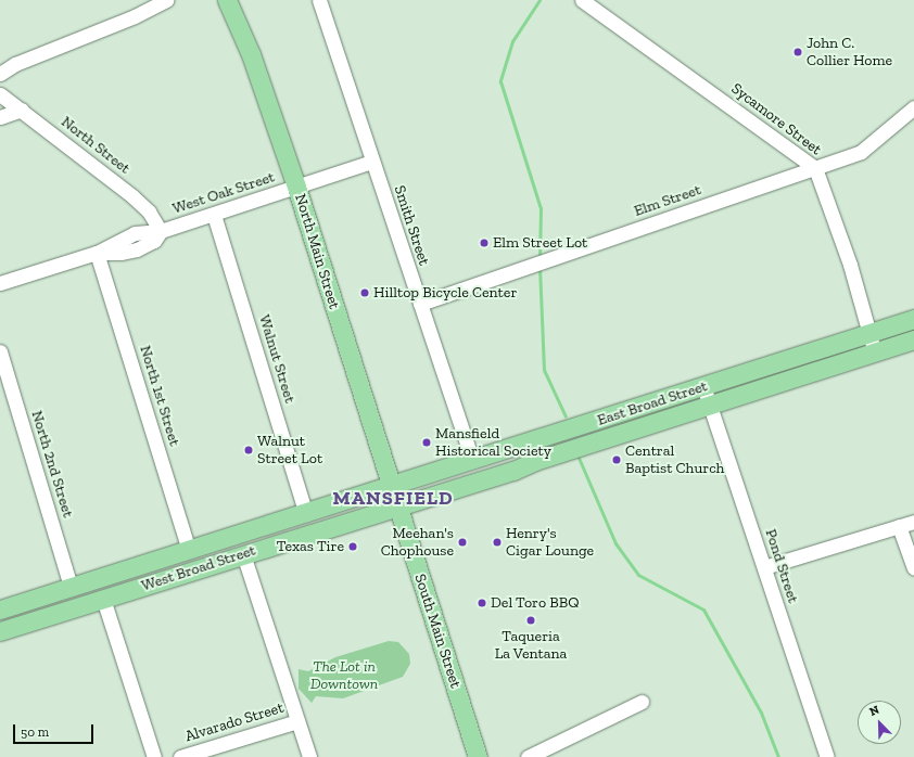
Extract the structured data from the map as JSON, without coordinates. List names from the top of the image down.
{
  "streets": {
    "main road": [
      "North Main Street",
      "East Broad Street",
      "West Broad Street",
      "South Main Street"
    ],
    "street": [
      "Sycamore Street",
      "North Street",
      "West Oak Street",
      "Elm Street",
      "Smith Street",
      "Walnut Street",
      "North 1st Street",
      "North 2nd Street",
      "Pond Street",
      "Alvarado Street"
    ]
  },
  "crossings": [
    ["Sycamore Street", "Elm Street"],
    ["Sycamore Street", "East Broad Street"],
    ["North Street", "West Oak Street"],
    ["West Oak Street", "Smith Street"],
    ["West Oak Street", "North Main Street"],
    ["West Oak Street", "Walnut Street"],
    ["West Oak Street", "North 1st Street"],
    ["Elm Street", "Smith Street"],
    ["Smith Street", "East Broad Street"],
    ["North Main Street", "East Broad Street"],
    ["North Main Street", "West Broad Street"],
    ["North Main Street", "South Main Street"],
    ["Walnut Street", "West Broad Street"],
    ["North 1st Street", "West Broad Street"],
    ["East Broad Street", "Pond Street"],
    ["East Broad Street", "West Broad Street"],
    ["East Broad Street", "South Main Street"],
    ["North 2nd Street", "West Broad Street"],
    ["West Broad Street", "South Main Street"]
  ],
  "districts": ["MANSFIELD"],
  "parks": ["The Lot in Downtown"],
  "places": [
    "John C. Collier Home",
    "Elm Street Lot",
    "Hilltop Bicycle Center",
    "Mansfield Historical Society",
    "Walnut Street Lot",
    "Central Baptist Church",
    "Meehan's Chophouse",
    "Henry's Cigar Lounge",
    "Texas Tire",
    "Del Toro BBQ",
    "Taqueria La Ventana"
  ],
  "scale_bar": "50 m",
  "north": "top left"
}
